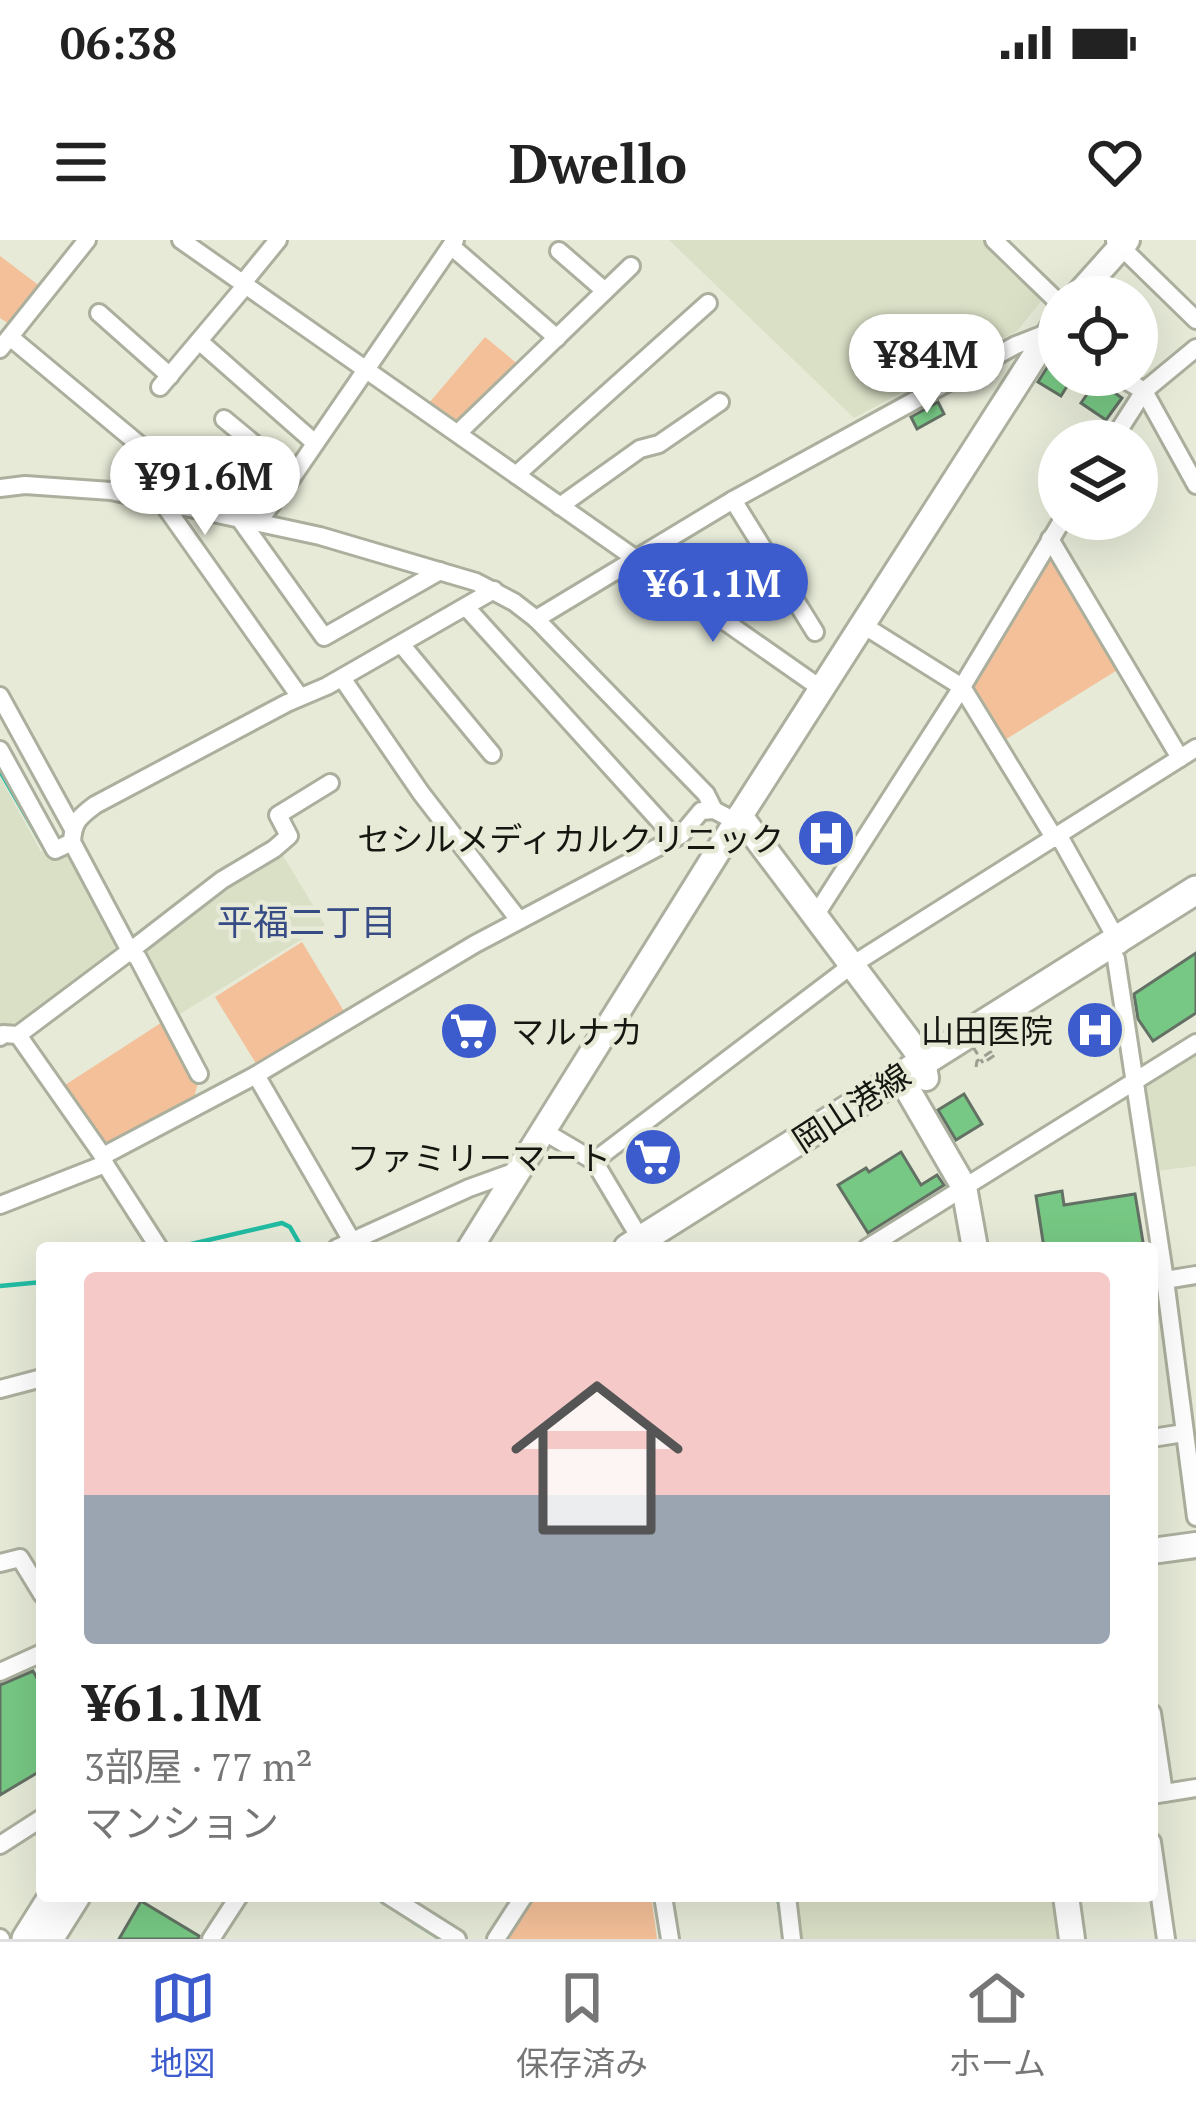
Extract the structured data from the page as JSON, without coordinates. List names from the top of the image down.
{
  "streets": {
    "main road": ["岡山港線"]
  },
  "districts": ["平福二丁目"],
  "places": {
    "hospital": ["セシルメディカルクリニック", "山田医院"],
    "supermarket": ["マルナカ", "ファミリーマート"]
  },
  "page": {
    "status": "06:38",
    "header": "Dwello",
    "price": ["¥84M", "¥91.6M", "¥61.1M"],
    "list": [
      {
        "name": "¥61.1M",
        "note": "3部屋 · 77 m² · マンション"
      }
    ],
    "tabs": ["地図", "保存済み", "ホーム"]
  }
}
